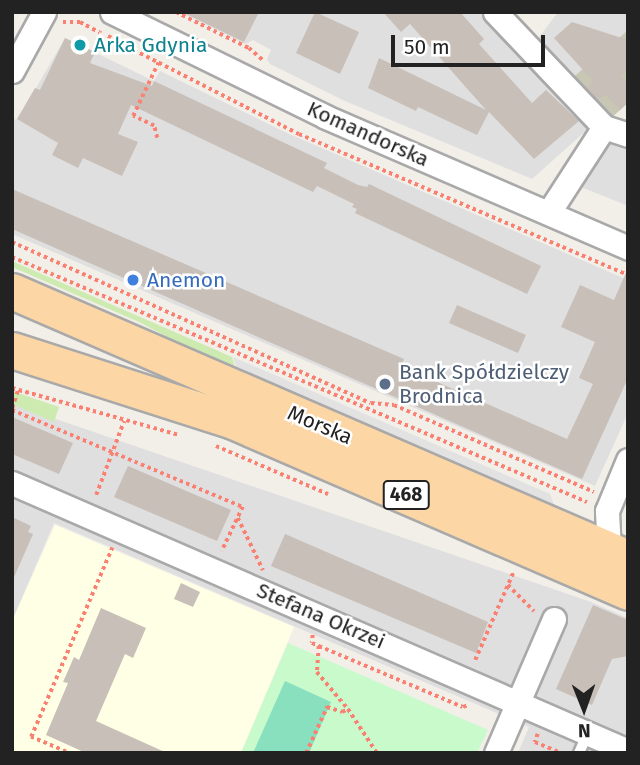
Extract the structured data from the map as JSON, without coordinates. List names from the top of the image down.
{
  "streets": {
    "main road": ["Morska", "468"],
    "street": ["Komandorska", "Stefana Okrzei"]
  },
  "places": ["Arka Gdynia", "Anemon", "Bank Spółdzielczy Brodnica"],
  "scale_bar": "50 m",
  "north": "bottom"
}
